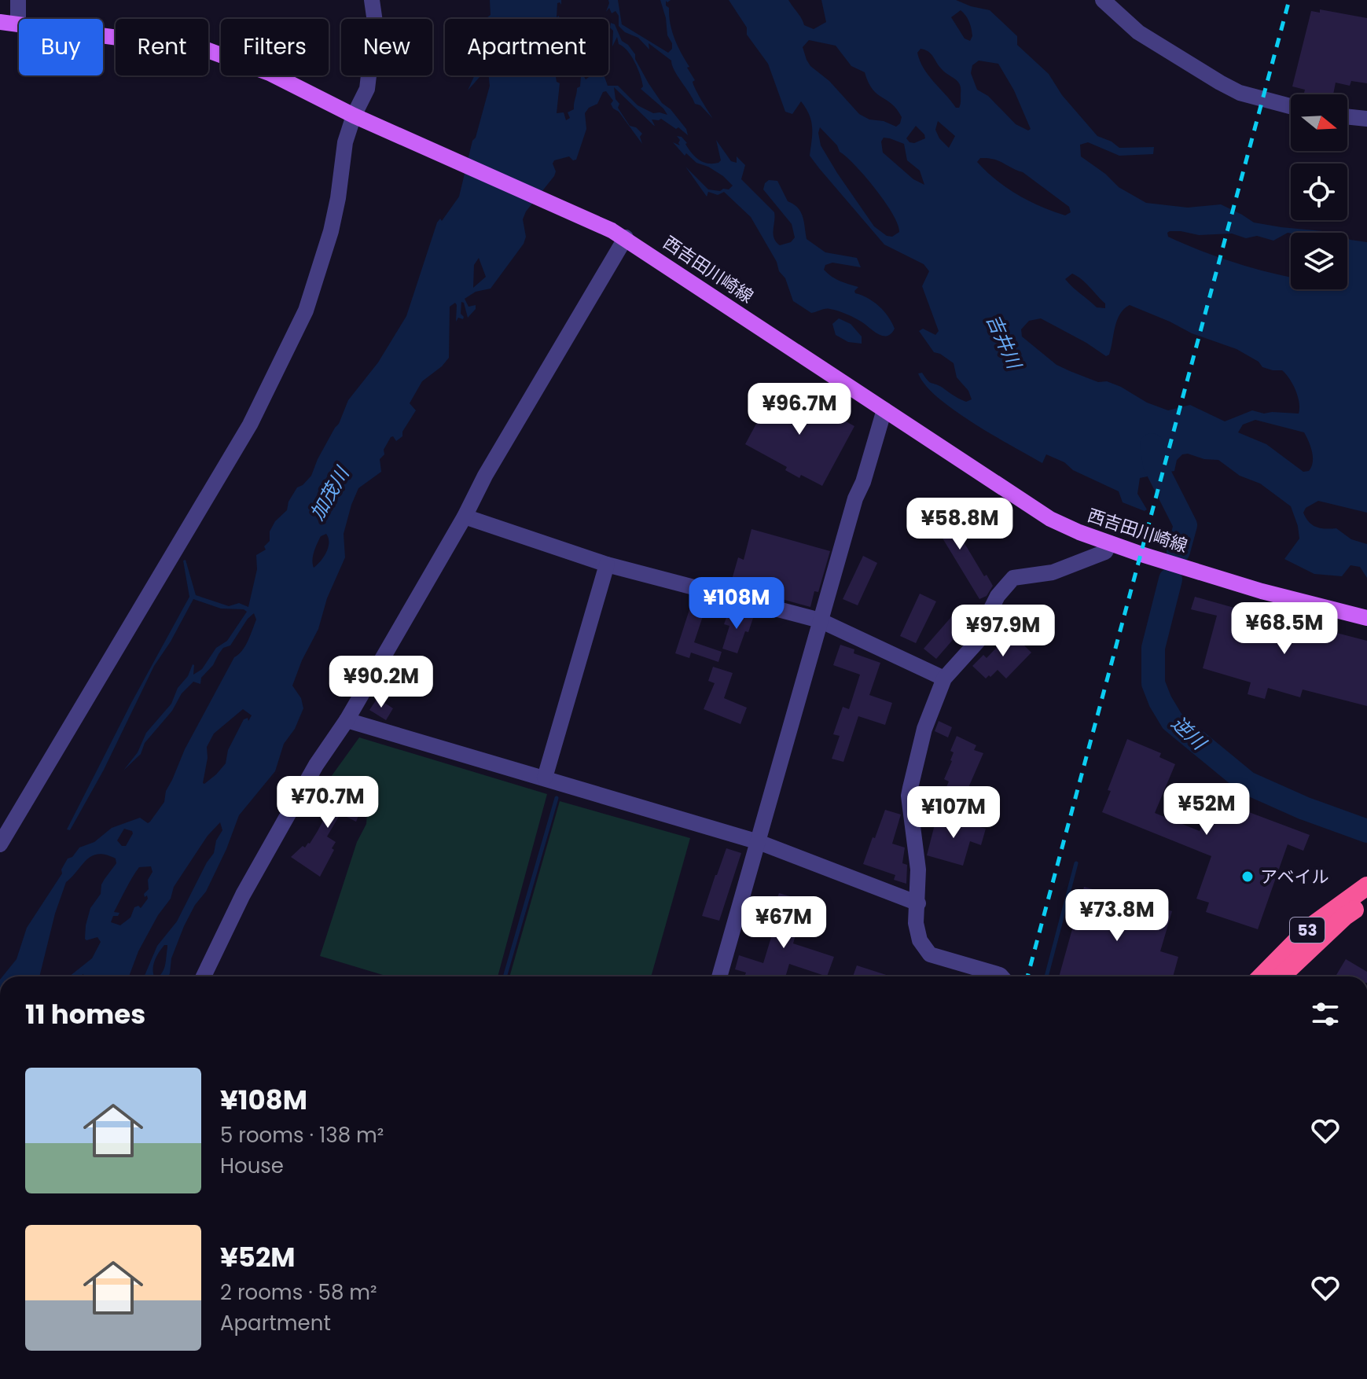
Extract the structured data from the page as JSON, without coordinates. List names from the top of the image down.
{
  "streets": {
    "highway": ["53"],
    "main road": ["西吉田川崎線"]
  },
  "water": ["吉井川", "加茂川", "逆川"],
  "places": ["アベイル"],
  "north": "right",
  "page": {
    "chip": [
      "Buy",
      "Rent",
      "Filters",
      "New",
      "Apartment"
    ],
    "price": [
      "¥96.7M",
      "¥58.8M",
      "¥108M",
      "¥68.5M",
      "¥97.9M",
      "¥90.2M",
      "¥70.7M",
      "¥52M",
      "¥107M",
      "¥73.8M",
      "¥67M"
    ],
    "heading": "11 homes",
    "list": [
      {
        "name": "¥108M",
        "note": "5 rooms · 138 m² · House"
      },
      {
        "name": "¥52M",
        "note": "2 rooms · 58 m² · Apartment"
      }
    ]
  }
}
